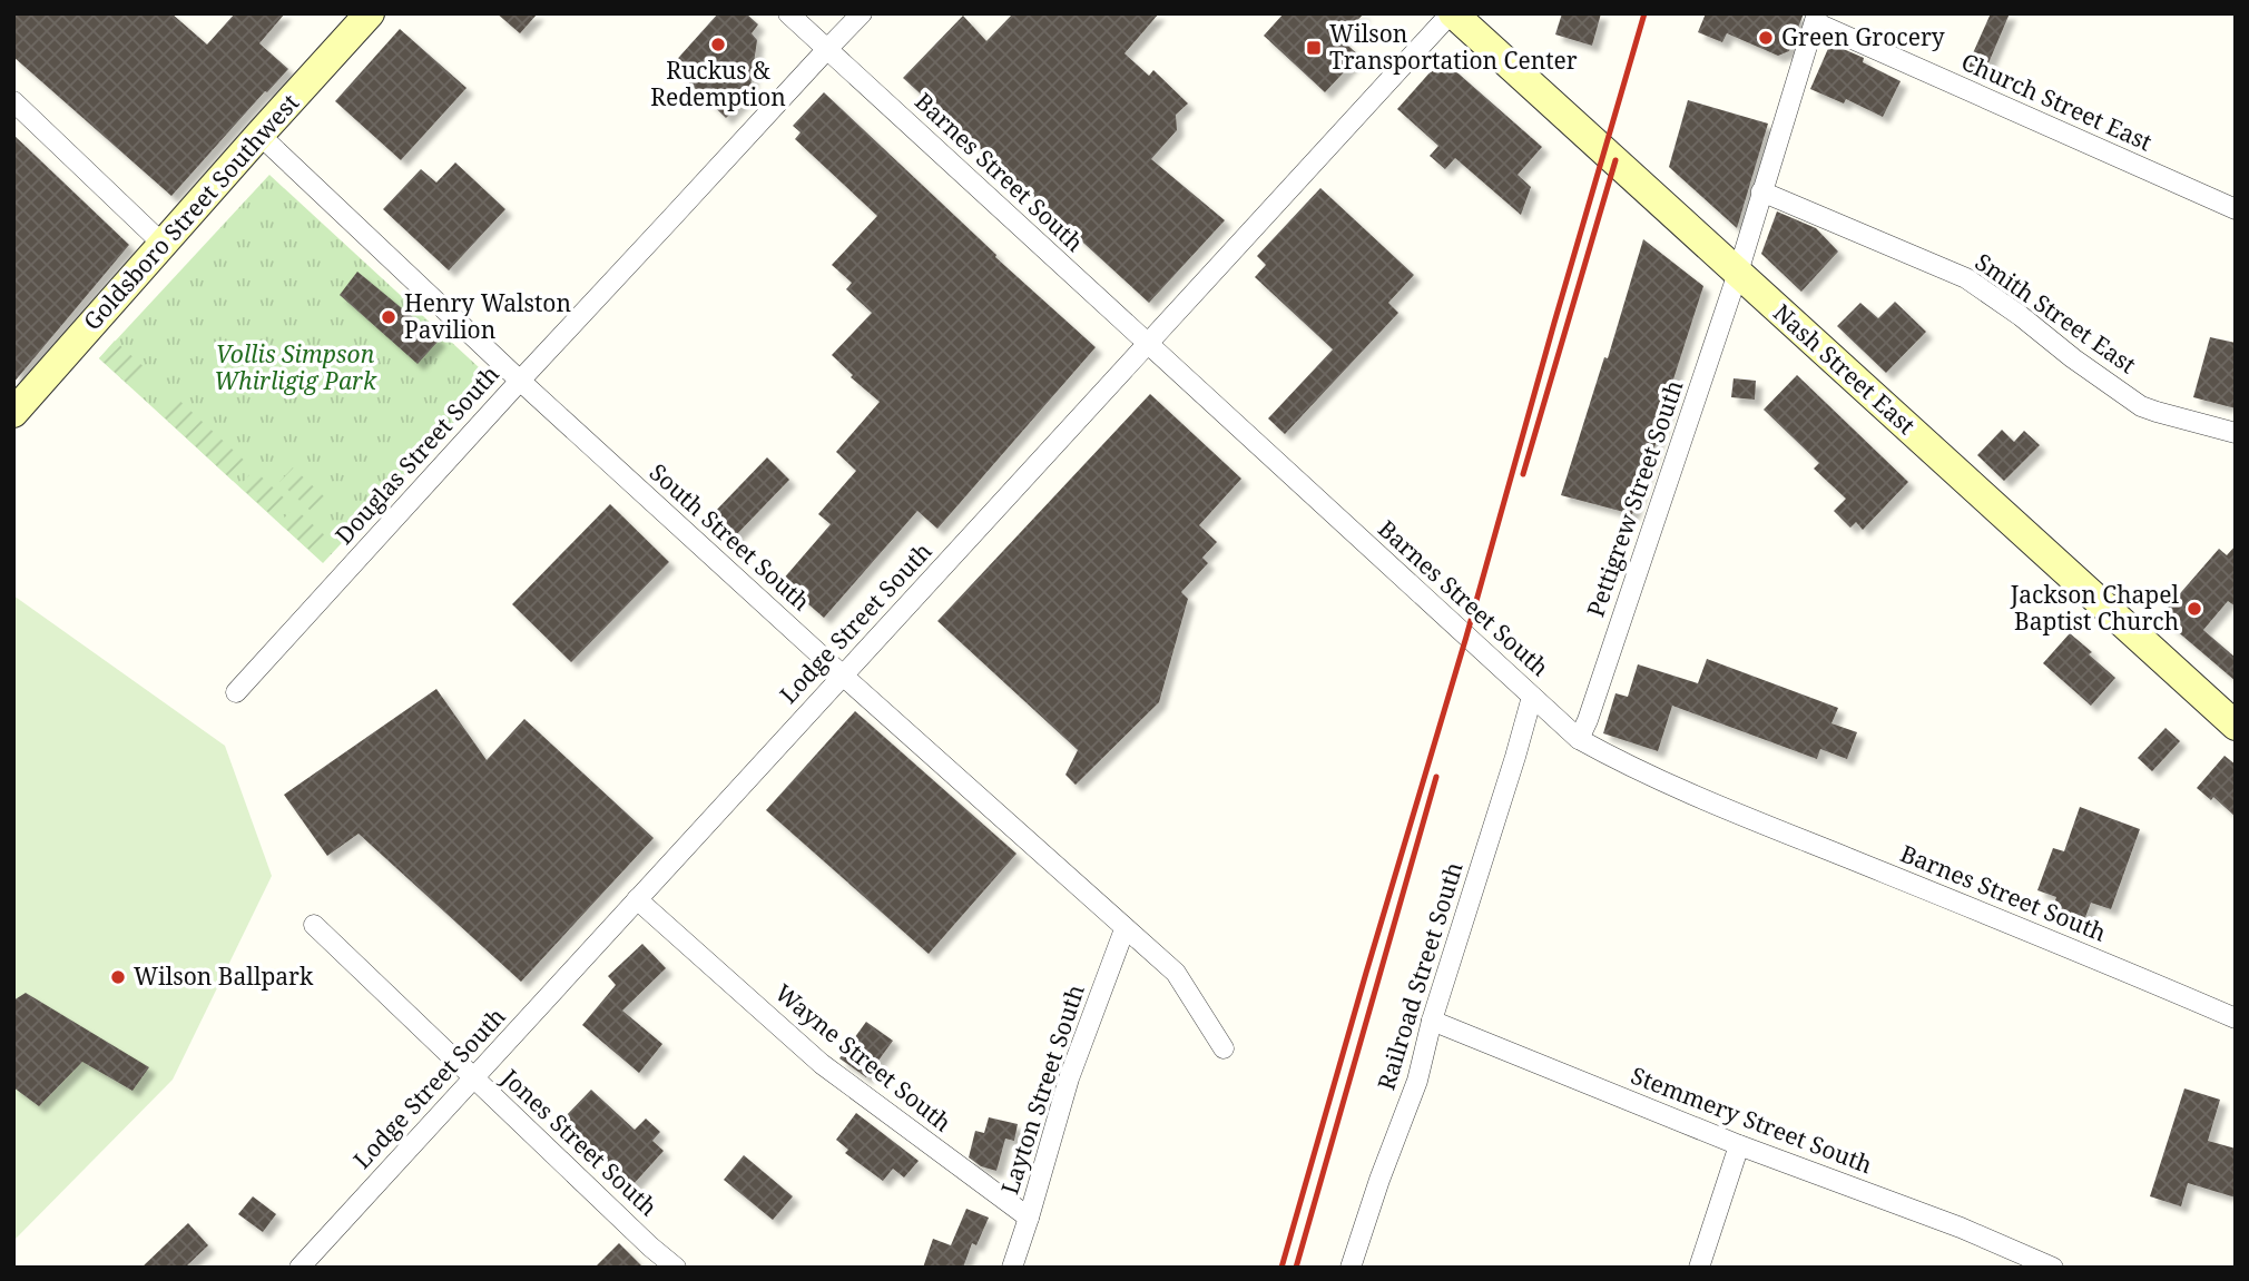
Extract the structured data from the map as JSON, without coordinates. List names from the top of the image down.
{
  "streets": {
    "main road": ["Goldsboro Street Southwest", "Nash Street East"],
    "street": [
      "Church Street East",
      "Barnes Street South",
      "Smith Street East",
      "Douglas Street South",
      "Pettigrew Street South",
      "South Street South",
      "Lodge Street South",
      "Railroad Street South",
      "Wayne Street South",
      "Layton Street South",
      "Stemmery Street South",
      "Jones Street South"
    ]
  },
  "crossings": [
    ["Church Street East", "Pettigrew Street South"],
    ["Barnes Street South", "Douglas Street South"],
    ["Barnes Street South", "Pettigrew Street South"],
    ["Barnes Street South", "Lodge Street South"],
    ["Barnes Street South", "Railroad Street South"],
    ["Goldsboro Street Southwest", "South Street South"],
    ["Smith Street East", "Pettigrew Street South"],
    ["Nash Street East", "Pettigrew Street South"],
    ["Nash Street East", "Lodge Street South"],
    ["Douglas Street South", "South Street South"],
    ["South Street South", "Lodge Street South"],
    ["South Street South", "Layton Street South"],
    ["Lodge Street South", "Wayne Street South"],
    ["Lodge Street South", "Jones Street South"],
    ["Railroad Street South", "Stemmery Street South"],
    ["Wayne Street South", "Layton Street South"]
  ],
  "parks": ["Vollis Simpson Whirligig Park"],
  "places": {
    "other": [
      "Green Grocery",
      "Ruckus & Redemption",
      "Henry Walston Pavilion",
      "Jackson Chapel Baptist Church",
      "Wilson Ballpark"
    ],
    "transit": ["Wilson Transportation Center"]
  }
}
